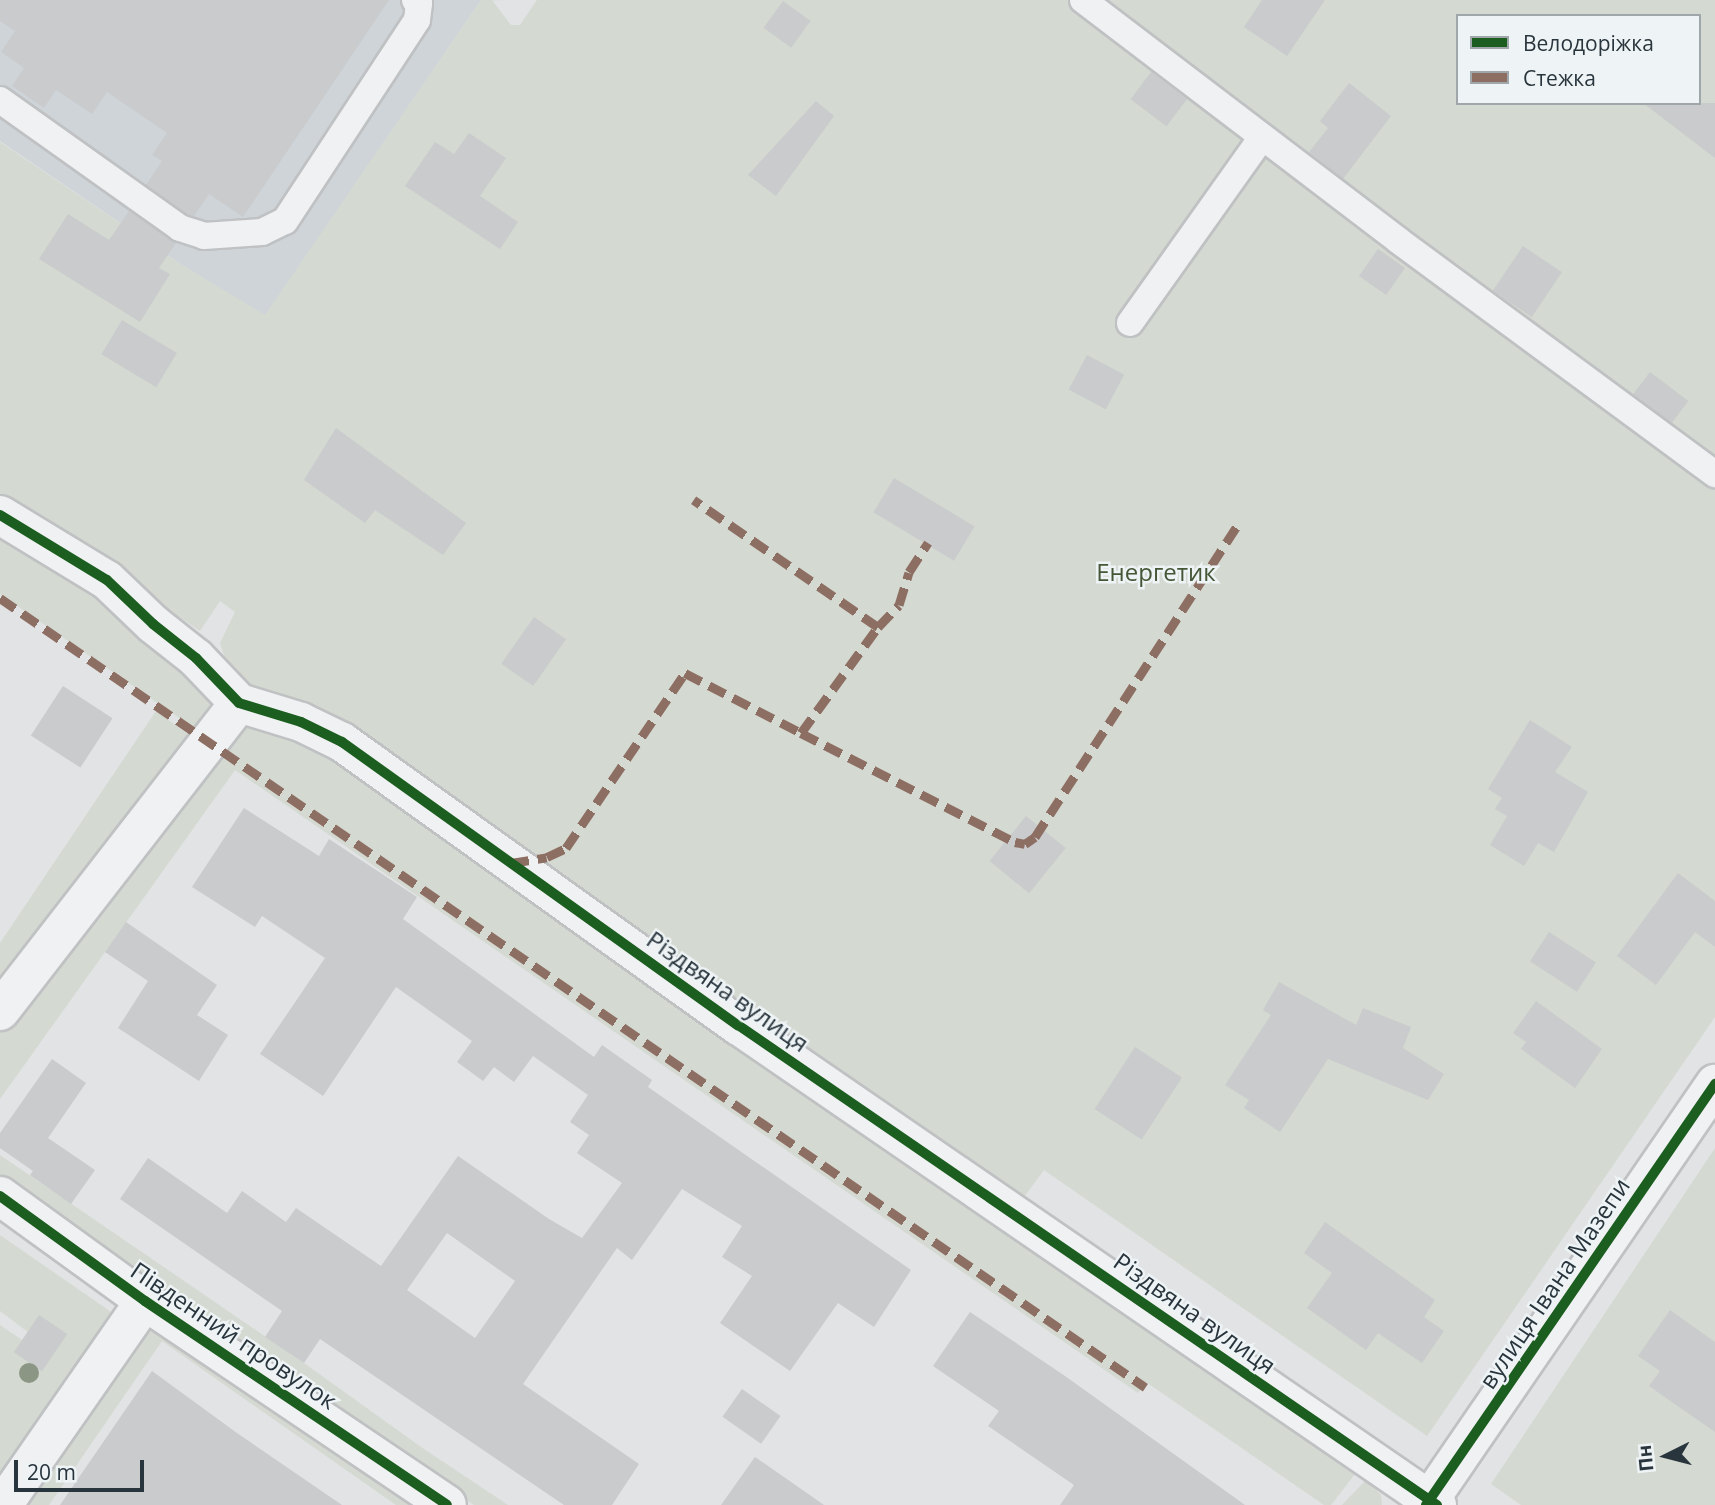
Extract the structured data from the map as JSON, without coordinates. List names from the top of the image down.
{
  "streets": {
    "street": ["Різдвяна вулиця", "вулиця Івана Мазепи", "Південний провулок"]
  },
  "crossings": [
    ["Різдвяна вулиця", "вулиця Івана Мазепи"]
  ],
  "parks": ["Енергетик"],
  "legend": ["Велодоріжка", "Стежка"],
  "scale_bar": "20 m",
  "north": "left"
}
